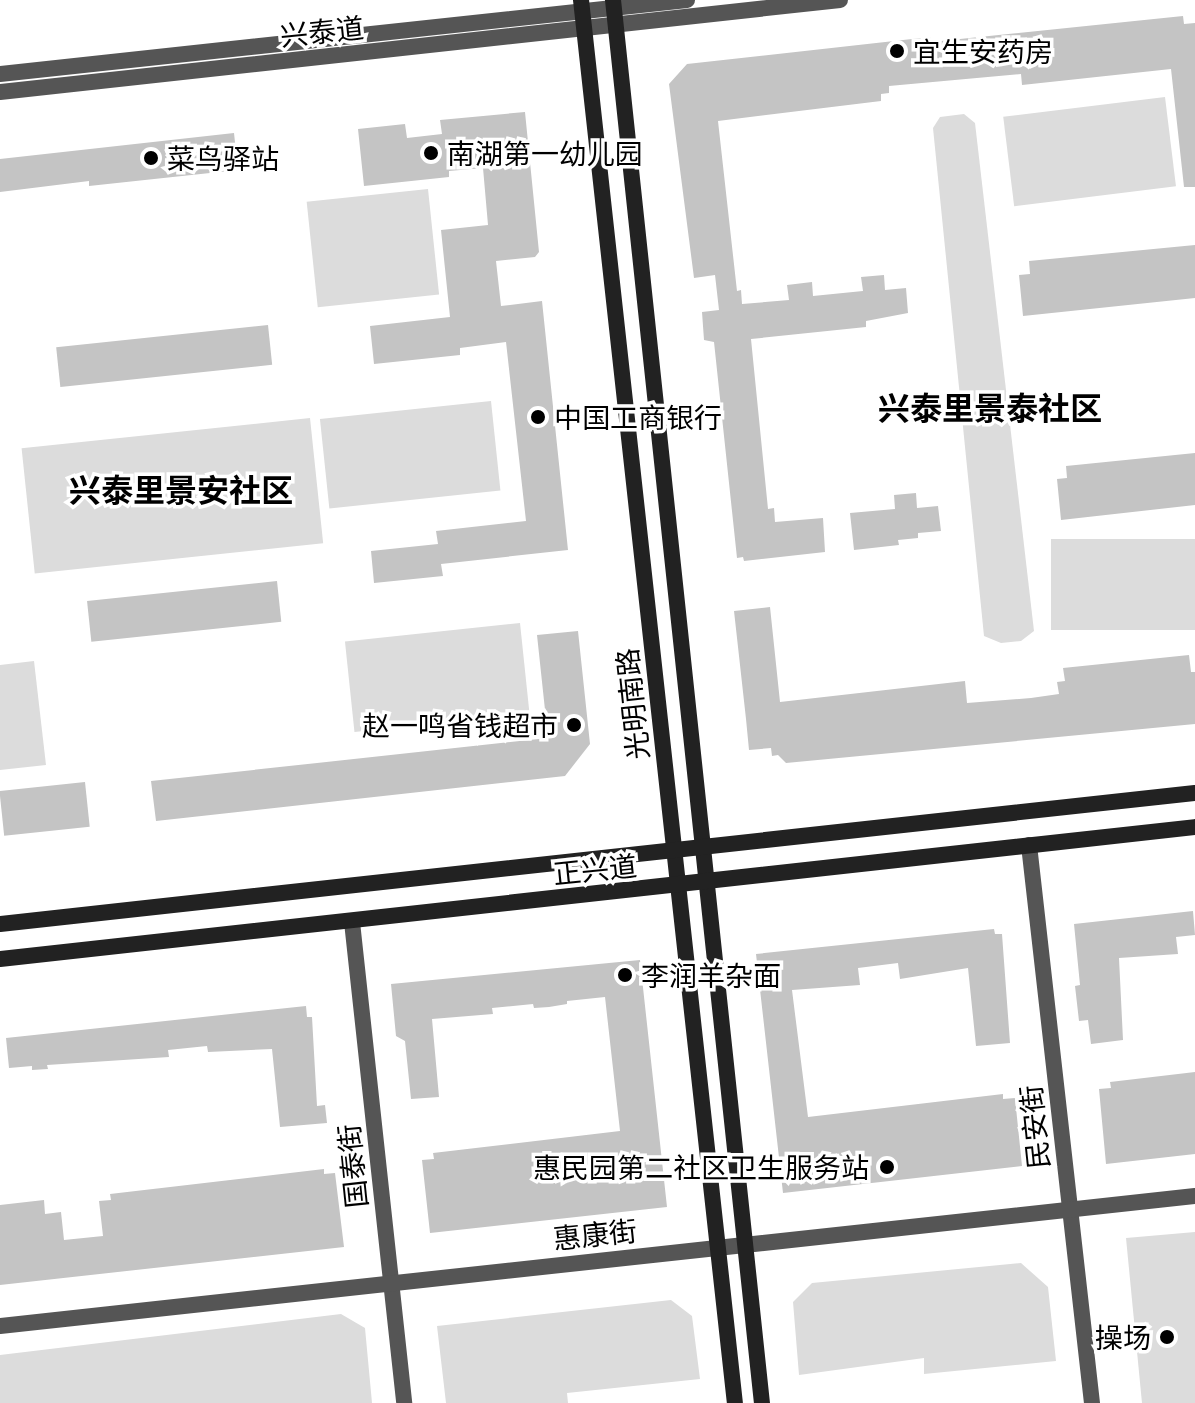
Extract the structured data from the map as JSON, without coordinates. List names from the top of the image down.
{
  "streets": {
    "main road": ["光明南路", "正兴道"],
    "street": [
      "兴泰道",
      "民安街",
      "国泰街",
      "惠康街"
    ]
  },
  "crossings": [
    ["兴泰道", "光明南路"],
    ["光明南路", "正兴道"],
    ["光明南路", "惠康街"],
    ["正兴道", "民安街"],
    ["正兴道", "国泰街"],
    ["民安街", "惠康街"],
    ["国泰街", "惠康街"]
  ],
  "districts": ["兴泰里景泰社区", "兴泰里景安社区"],
  "places": [
    "宜生安药房",
    "南湖第一幼儿园",
    "菜鸟驿站",
    "中国工商银行",
    "赵一鸣省钱超市",
    "李润羊杂面",
    "惠民园第二社区卫生服务站",
    "操场"
  ]
}
